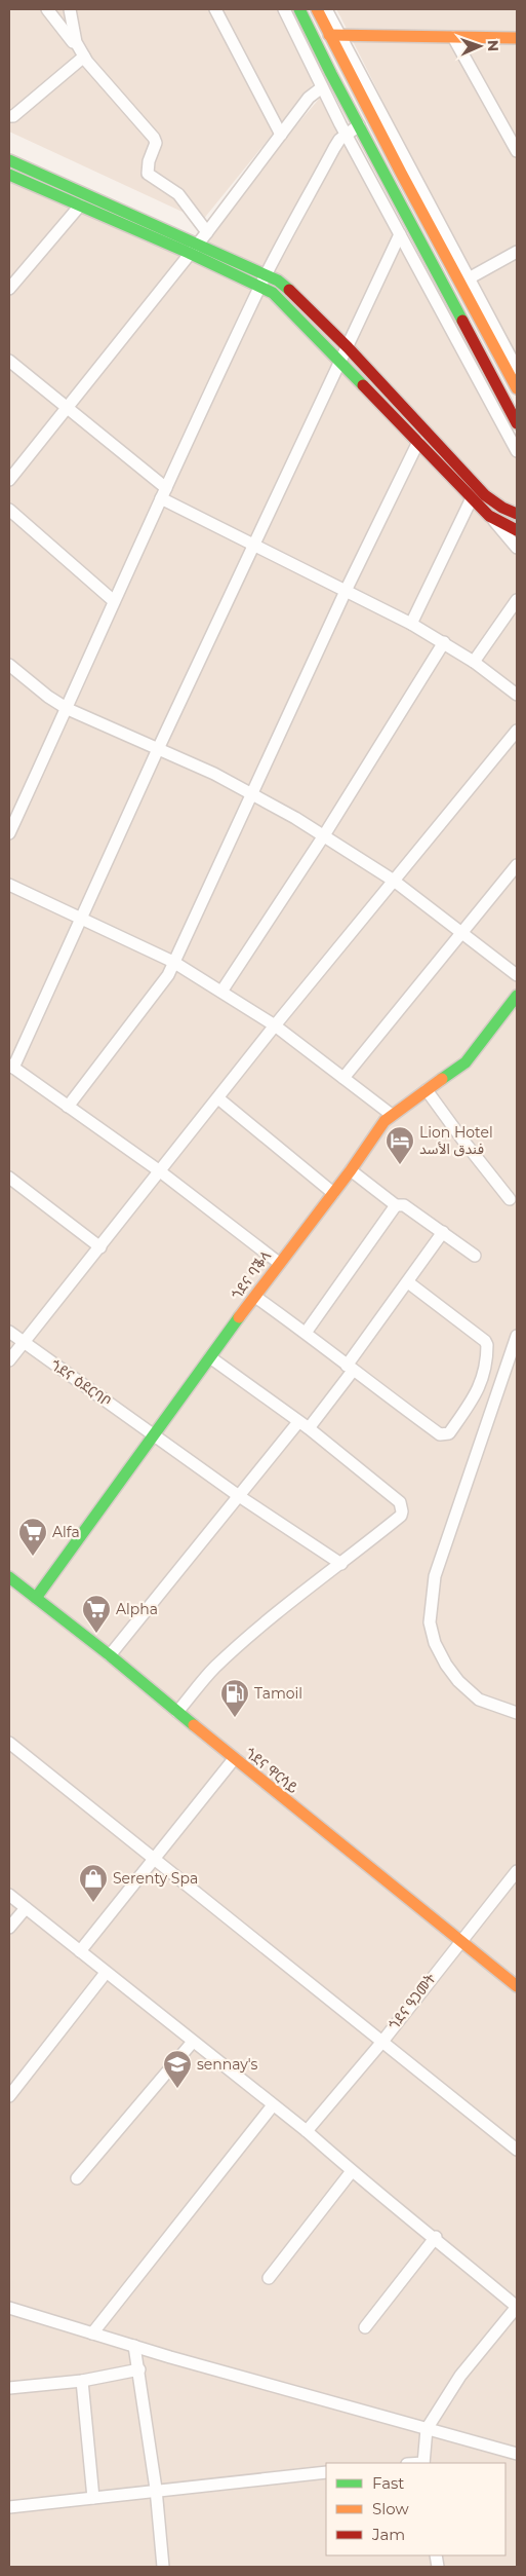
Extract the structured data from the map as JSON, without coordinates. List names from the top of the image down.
{
  "streets": {
    "street": [
      "ጎደና ባቕላ",
      "ጎደና ዕደርባቦ",
      "ጎደና ዋርሳይ",
      "ጎደና ዓጋመት"
    ]
  },
  "crossings": [
    ["ጎደና ባቕላ", "ጎደና ዕደርባቦ"],
    ["ጎደና ባቕላ", "ጎደና ዋርሳይ"],
    ["ጎደና ዋርሳይ", "ጎደና ዓጋመት"]
  ],
  "places": {
    "hotel": ["Lion Hotel فندق الأسد"],
    "supermarket": ["Alfa", "Alpha"],
    "fuel station": ["Tamoil"],
    "shop": ["Serenty Spa"],
    "school or university": ["sennay's"]
  },
  "legend": ["Fast", "Slow", "Jam"],
  "north": "right"
}
